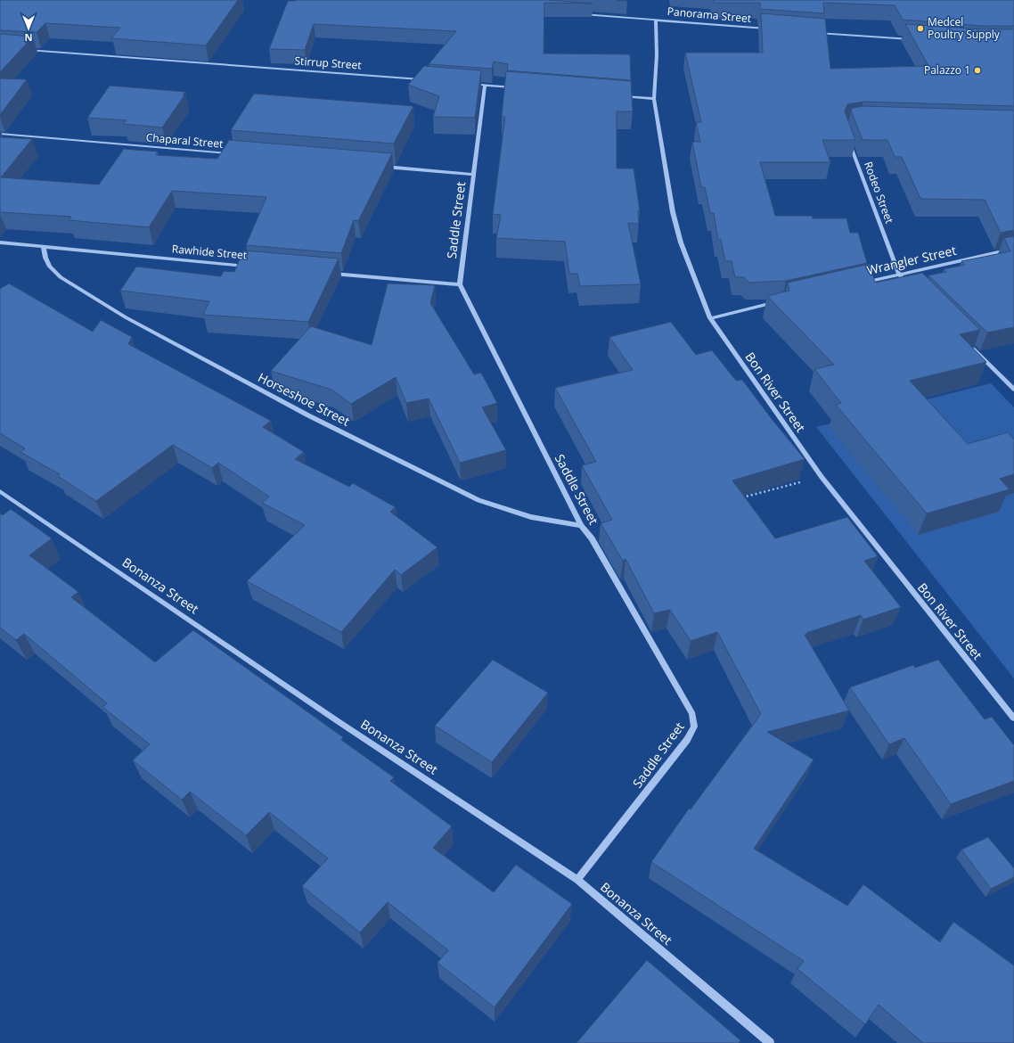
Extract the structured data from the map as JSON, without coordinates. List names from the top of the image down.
{
  "streets": {
    "street": [
      "Panorama Street",
      "Stirrup Street",
      "Chaparal Street",
      "Rodeo Street",
      "Saddle Street",
      "Rawhide Street",
      "Wrangler Street",
      "Bon River Street",
      "Horseshoe Street",
      "Bonanza Street"
    ]
  },
  "crossings": [
    ["Panorama Street", "Bon River Street"],
    ["Rodeo Street", "Wrangler Street"],
    ["Saddle Street", "Horseshoe Street"],
    ["Saddle Street", "Bonanza Street"],
    ["Rawhide Street", "Horseshoe Street"]
  ],
  "places": ["Medcel Poultry Supply", "Palazzo 1"],
  "north": "bottom"
}
